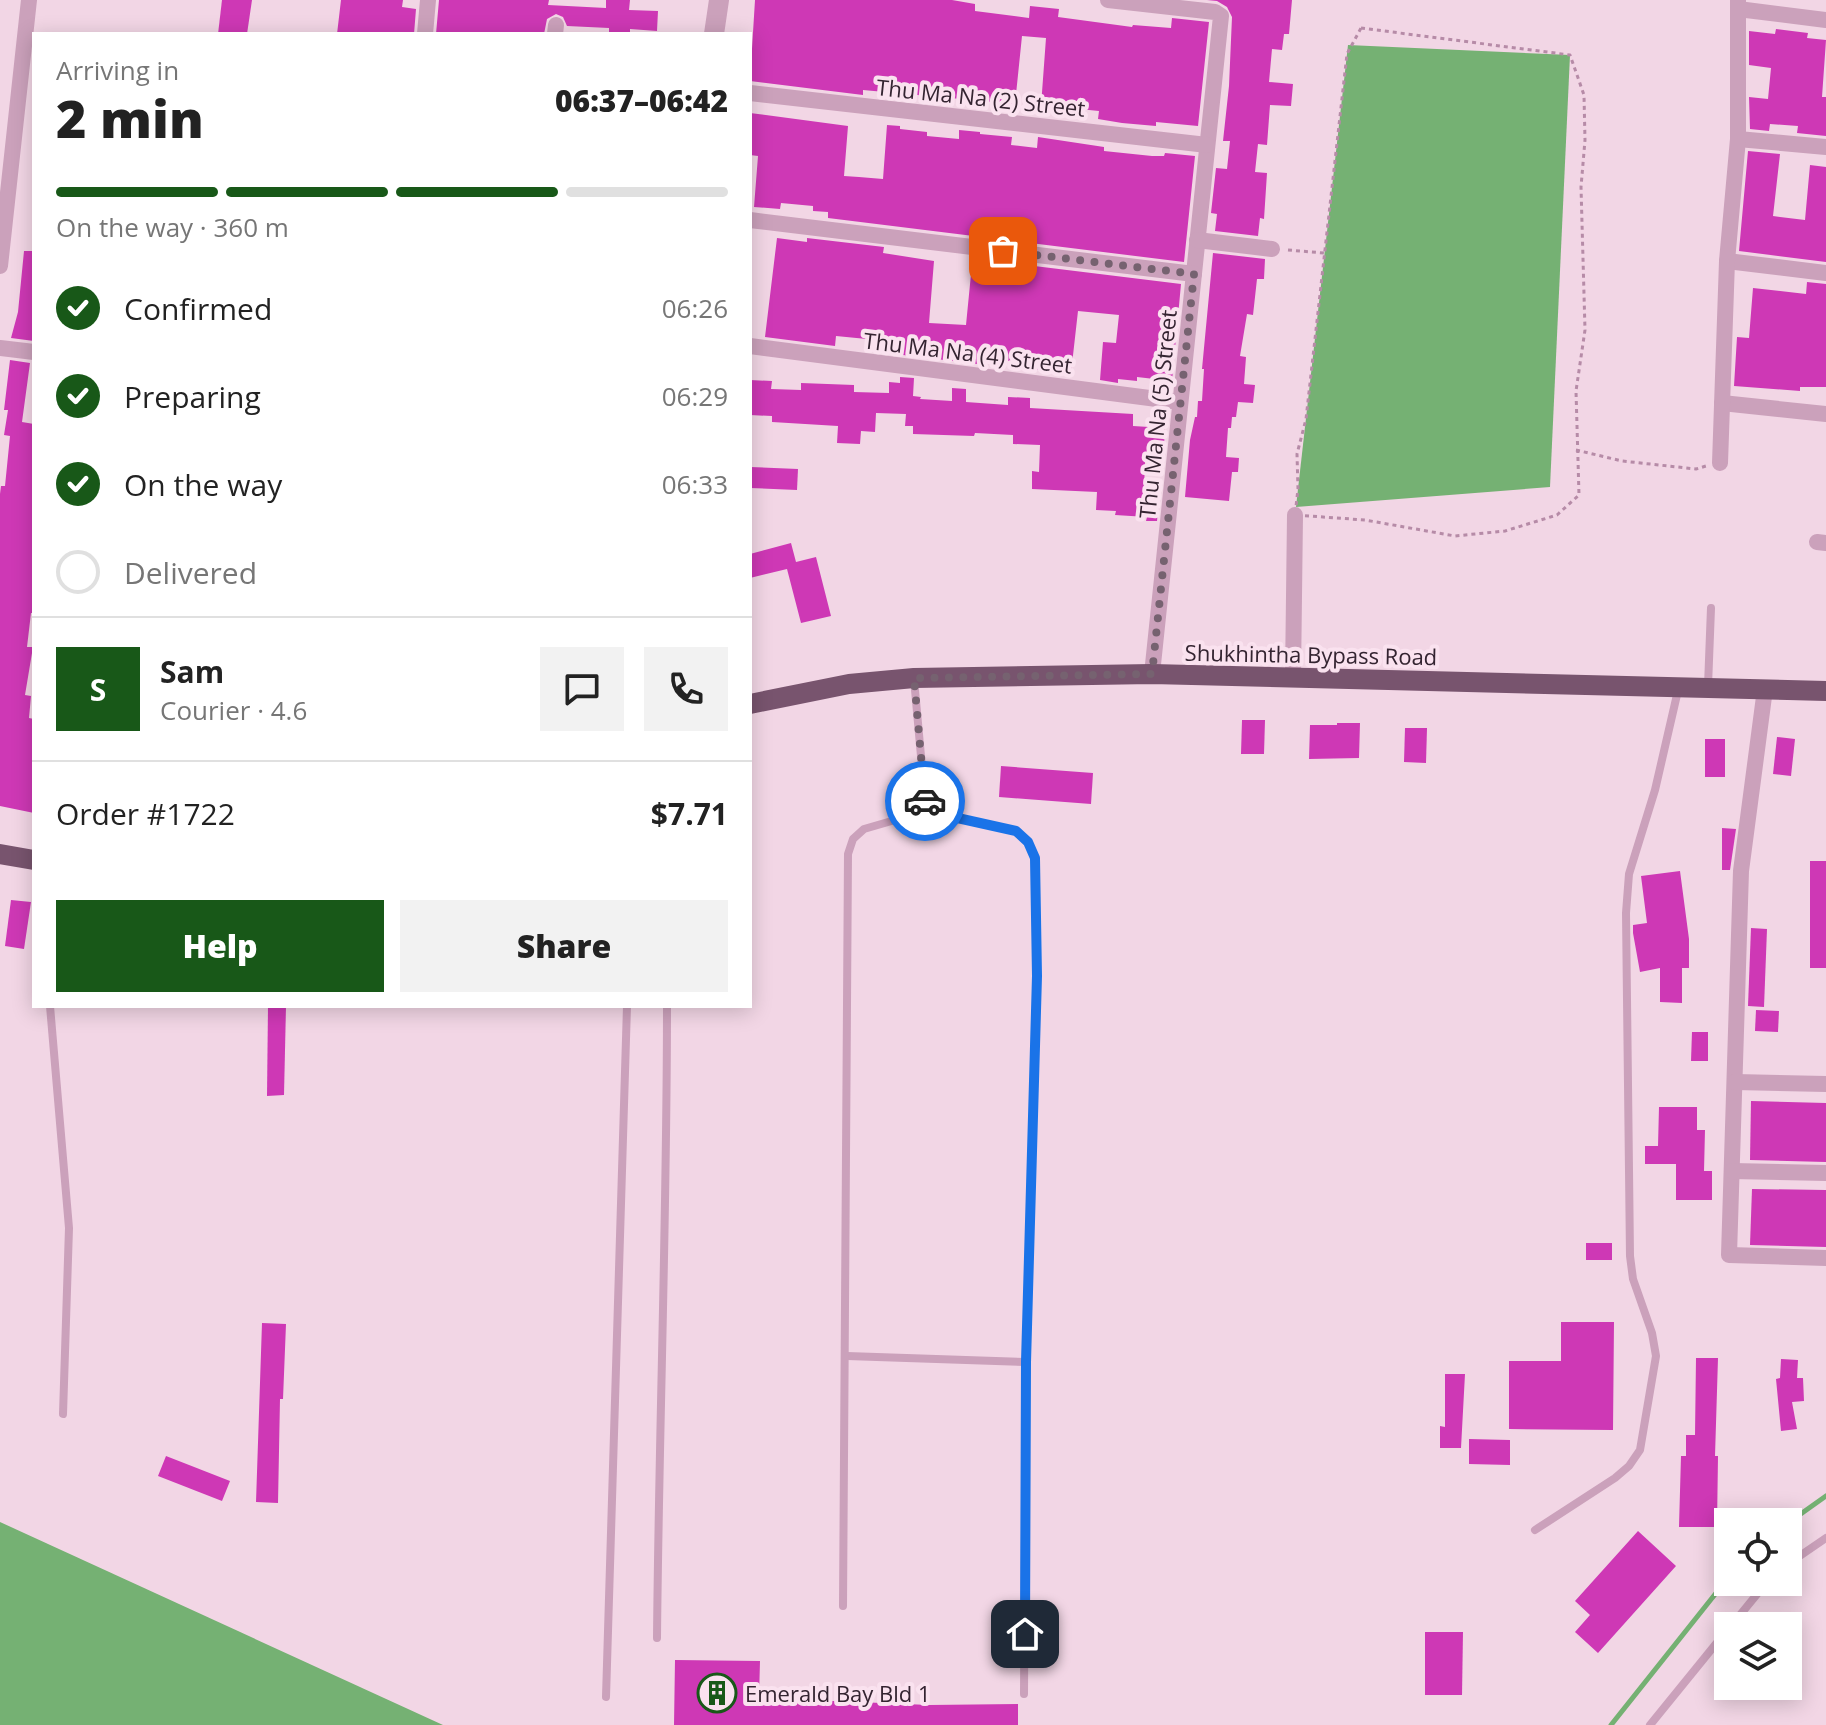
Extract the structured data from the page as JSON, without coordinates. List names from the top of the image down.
{
  "streets": {
    "main road": ["Shukhintha Bypass Road"],
    "street": ["Thu Ma Na (2) Street", "Thu Ma Na (4) Street", "Thu Ma Na (5) Street"]
  },
  "crossings": [
    ["Thu Ma Na (2) Street", "Thu Ma Na (5) Street"],
    ["Thu Ma Na (4) Street", "Thu Ma Na (5) Street"],
    ["Thu Ma Na (5) Street", "Shukhintha Bypass Road"]
  ],
  "places": {
    "building": ["Emerald Bay Bld 1"]
  },
  "page": {
    "heading": ["2 min", "Arriving in", "06:37–06:42"],
    "panel": [
      "Sam",
      "Courier · 4.6",
      "Order #1722",
      "$7.71"
    ],
    "bar": "On the way · 360 m",
    "list": [
      ["Confirmed", "06:26"],
      ["Preparing", "06:29"],
      ["On the way", "06:33"],
      "Delivered"
    ],
    "round": "S",
    "buttons": ["Help", "Share"]
  }
}
